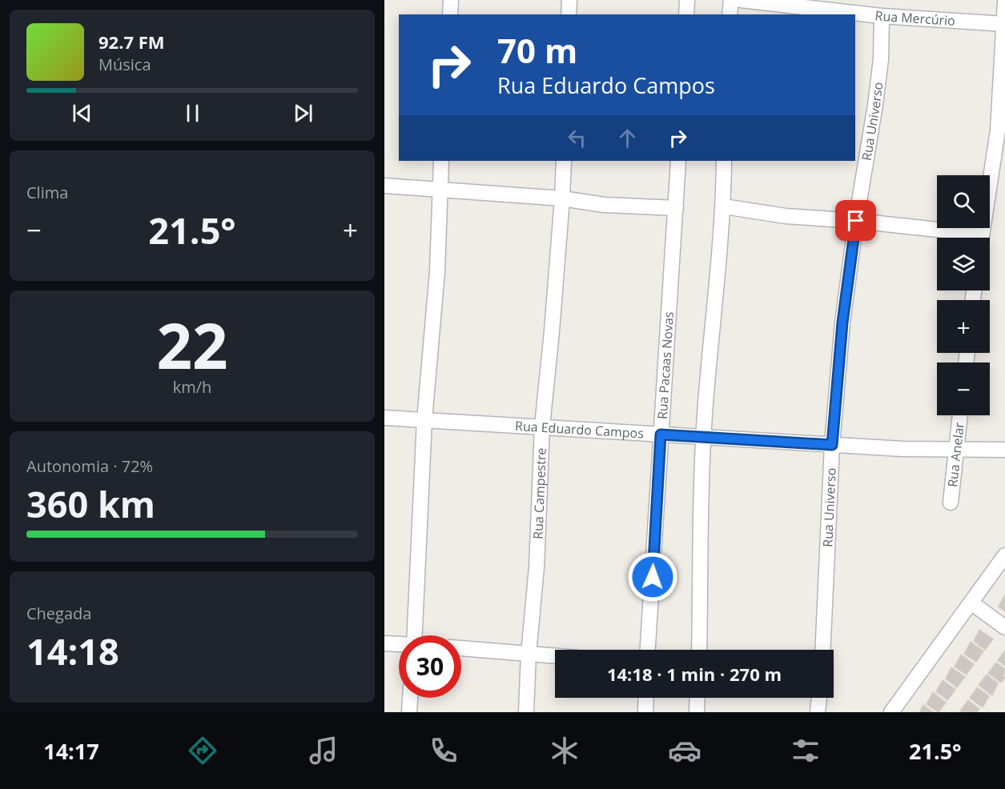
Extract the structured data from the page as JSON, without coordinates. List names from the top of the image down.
{
  "streets": {
    "street": [
      "Rua Mercúrio",
      "Rua Universo",
      "Rua Pacaas Novas",
      "Rua Eduardo Campos",
      "Rua Anelar",
      "Rua Campestre"
    ]
  },
  "crossings": [
    ["Rua Mercúrio", "Rua Universo"],
    ["Rua Universo", "Rua Eduardo Campos"],
    ["Rua Pacaas Novas", "Rua Eduardo Campos"],
    ["Rua Eduardo Campos", "Rua Anelar"],
    ["Rua Eduardo Campos", "Rua Campestre"]
  ],
  "page": {
    "turn": ["70 m", "Rua Eduardo Campos"],
    "song": ["92.7 FM", "Música"],
    "tile": [
      "Clima",
      ["22", "km/h"],
      ["Autonomia · 72%", "360 km"],
      ["Chegada", "14:18"]
    ],
    "map_buttons": ["+", "−"],
    "heat": ["−", "21.5°", "+"],
    "limit": "30",
    "trip": "14:18 · 1 min · 270 m",
    "tabs": ["14:17", "21.5°"]
  }
}
